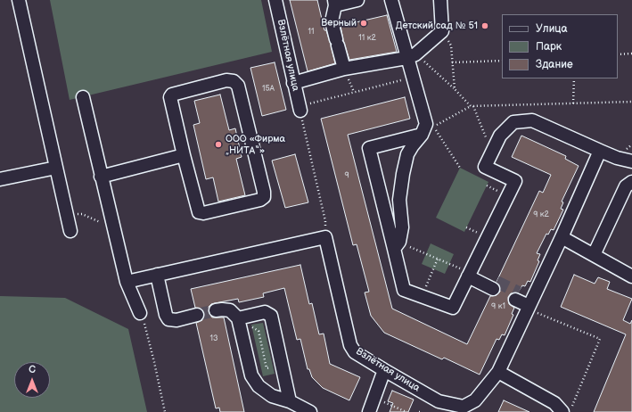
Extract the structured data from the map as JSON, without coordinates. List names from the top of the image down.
{
  "streets": {
    "street": ["Взлётная улица"]
  },
  "places": ["Верный", "Детский сад № 51", "ООО «Фирма „НИТА“»"],
  "house_numbers": [
    "11",
    "11 к2",
    "15А",
    "9",
    "9 к2",
    "9 к1",
    "13"
  ],
  "legend": ["Улица", "Парк", "Здание"],
  "north": "top"
}
